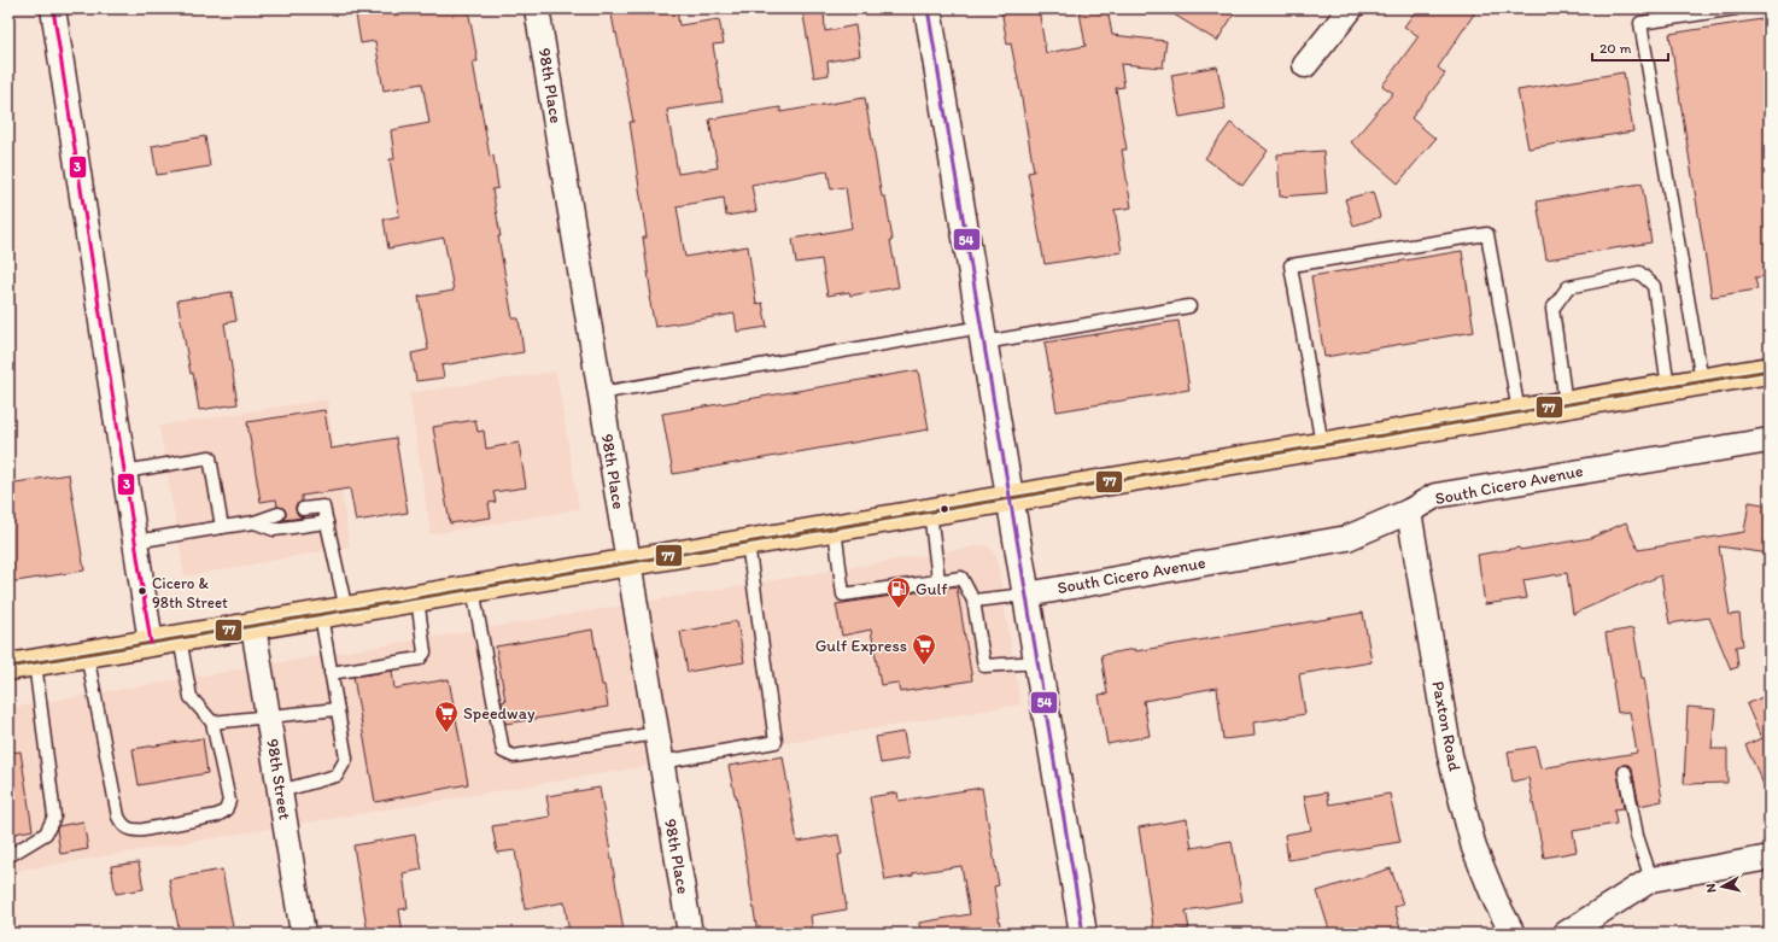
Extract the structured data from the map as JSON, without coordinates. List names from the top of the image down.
{
  "streets": {
    "street": [
      "98th Place",
      "South Cicero Avenue",
      "Paxton Road",
      "98th Street"
    ]
  },
  "crossings": [
    ["South Cicero Avenue", "Paxton Road"]
  ],
  "places": {
    "other": ["Cicero & 98th Street"],
    "fuel station": ["Gulf"],
    "supermarket": ["Gulf Express", "Speedway"]
  },
  "lines": ["transit line 3", "transit line 54", "transit line 77"],
  "scale_bar": "20 m",
  "north": "left"
}
